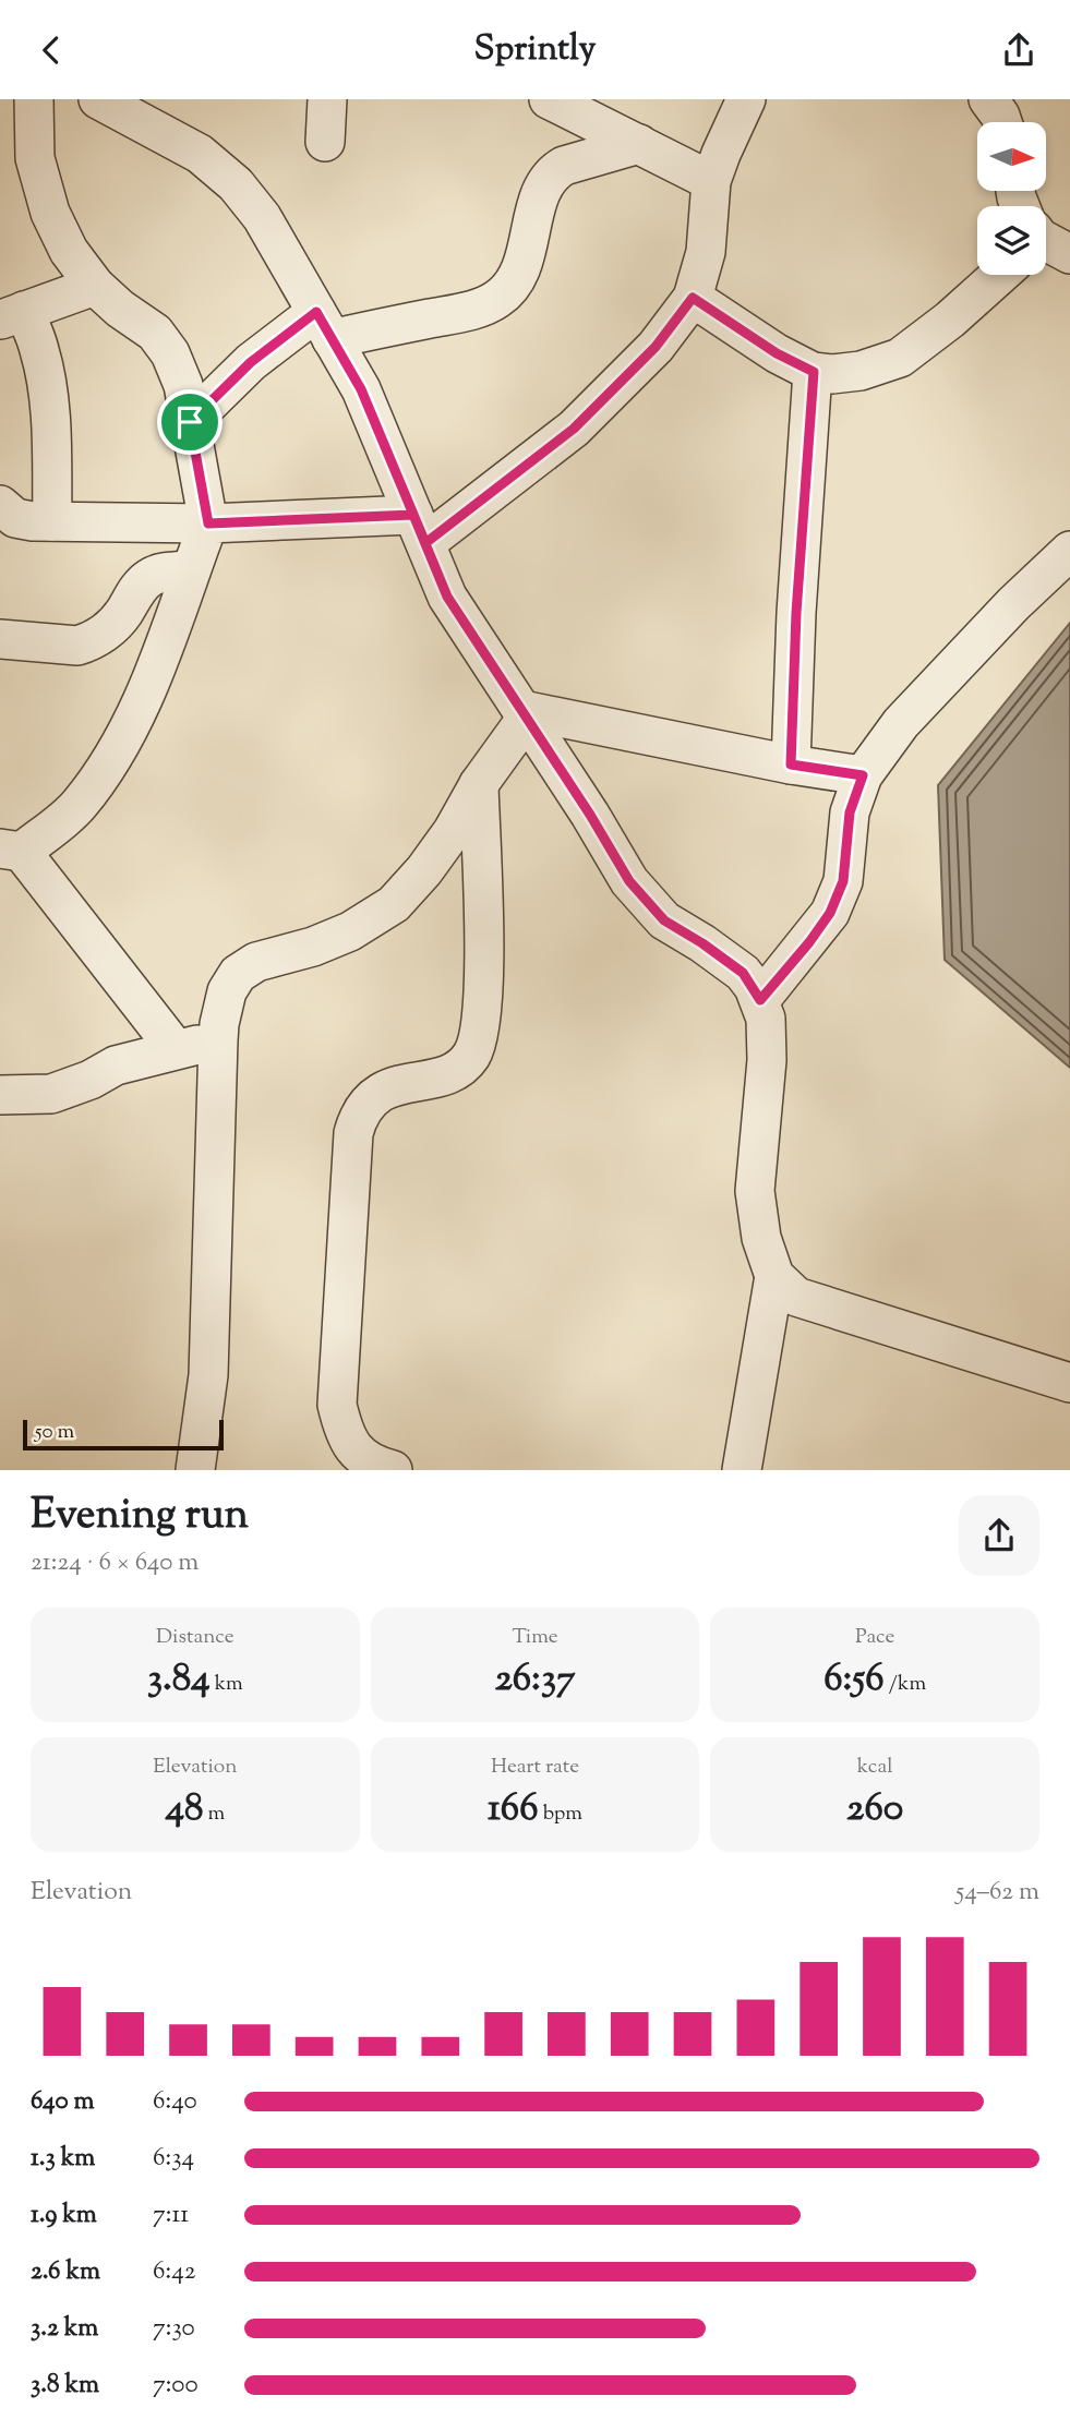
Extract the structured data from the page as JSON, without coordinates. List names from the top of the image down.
{
  "scale_bar": "50 m",
  "north": "right",
  "page": {
    "header": "Sprintly",
    "scale": "50 m",
    "heading": ["Evening run", "21:24 · 6 × 640 m"],
    "stats": [
      ["Distance", "3.84 km"],
      ["Time", "26:37"],
      ["Pace", "6:56 /km"],
      ["Elevation", "48 m"],
      ["Heart rate", "166 bpm"],
      ["kcal", "260"]
    ],
    "chart": ["Elevation", "54–62 m"],
    "list": [
      {
        "name": "640 m",
        "note": "6:40"
      },
      {
        "name": "1.3 km",
        "note": "6:34"
      },
      {
        "name": "1.9 km",
        "note": "7:11"
      },
      {
        "name": "2.6 km",
        "note": "6:42"
      },
      {
        "name": "3.2 km",
        "note": "7:30"
      },
      {
        "name": "3.8 km",
        "note": "7:00"
      }
    ]
  }
}
